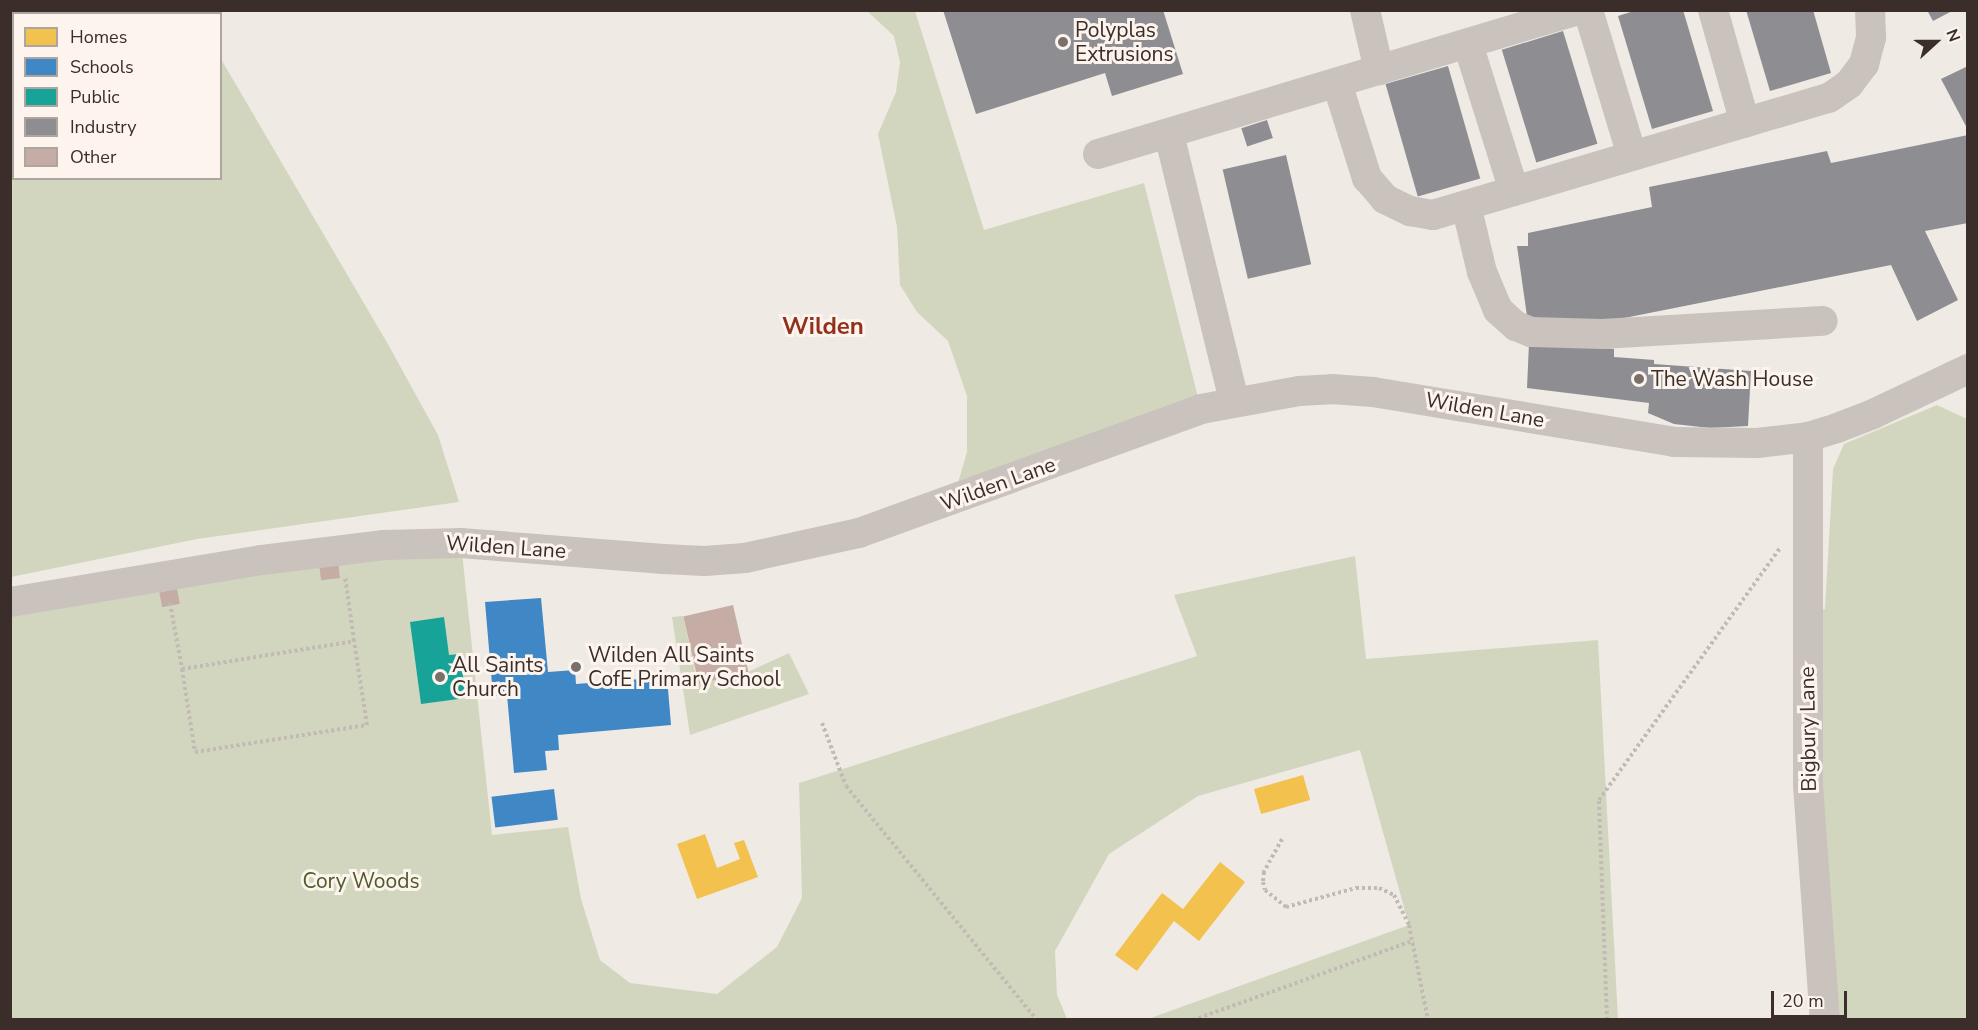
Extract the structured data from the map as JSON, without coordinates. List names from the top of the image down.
{
  "streets": {
    "street": ["Wilden Lane", "Bigbury Lane"]
  },
  "crossings": [
    ["Wilden Lane", "Bigbury Lane"]
  ],
  "districts": ["Wilden"],
  "parks": ["Cory Woods"],
  "places": [
    "Polyplas Extrusions",
    "The Wash House",
    "Wilden All Saints CofE Primary School",
    "All Saints Church"
  ],
  "legend": [
    "Homes",
    "Schools",
    "Public",
    "Industry",
    "Other"
  ],
  "scale_bar": "20 m",
  "north": "right"
}
